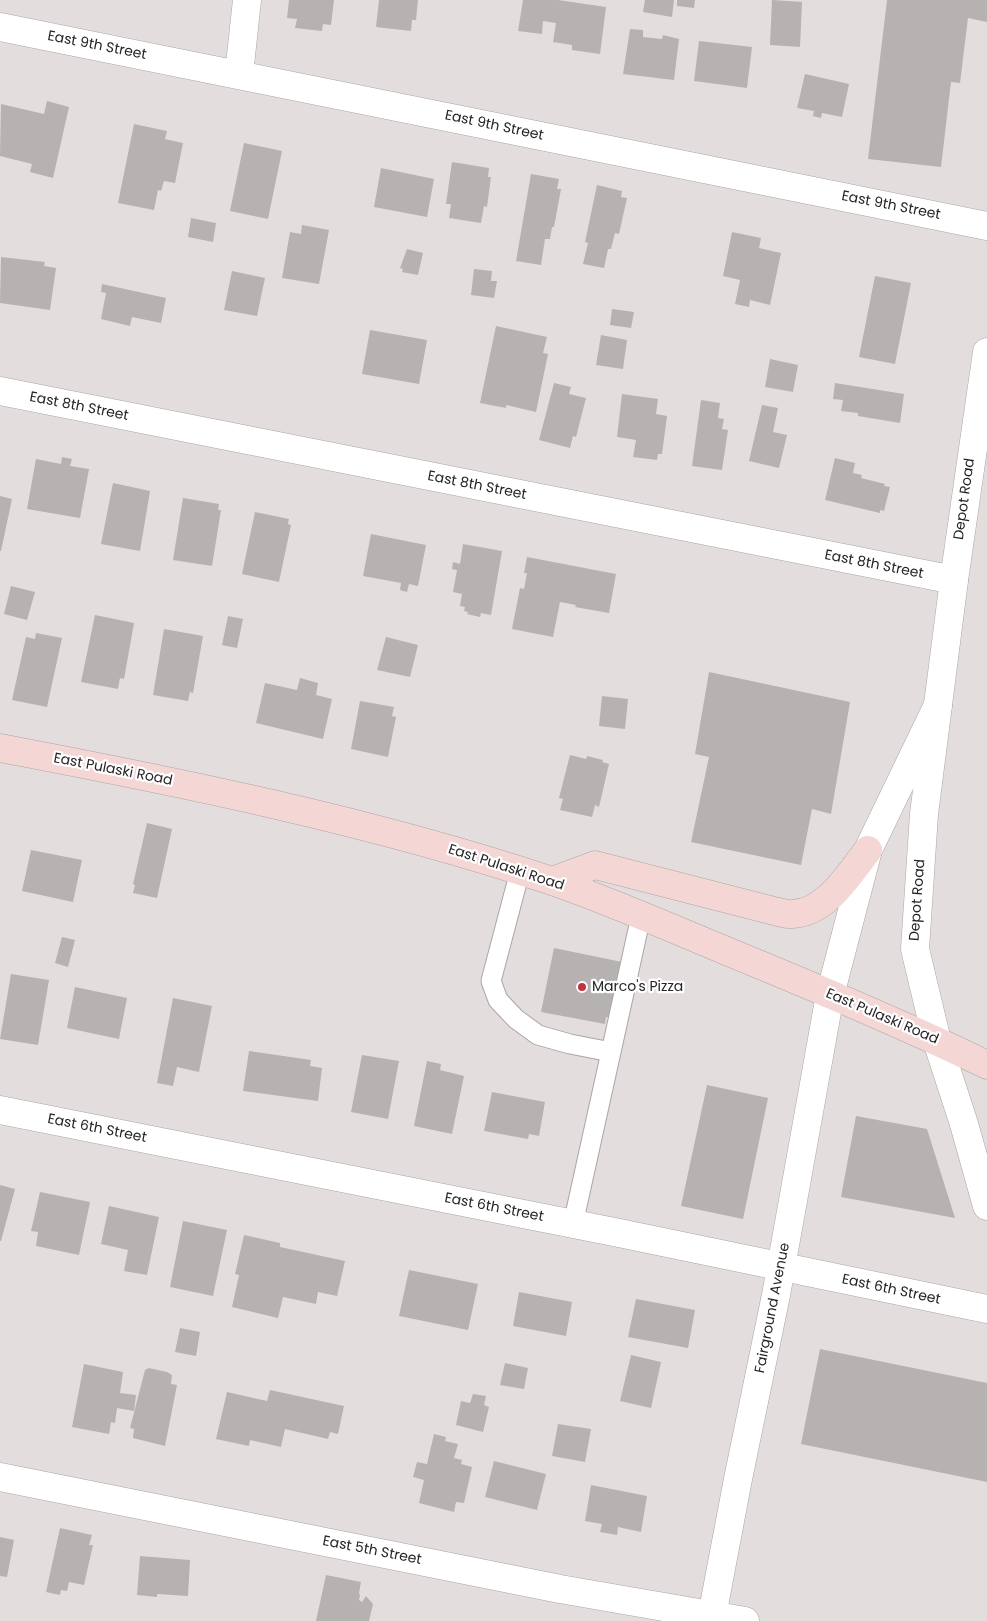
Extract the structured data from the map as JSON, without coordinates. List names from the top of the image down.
{
  "streets": {
    "main road": ["East Pulaski Road"],
    "street": [
      "East 9th Street",
      "East 8th Street",
      "Depot Road",
      "East 6th Street",
      "Fairground Avenue",
      "East 5th Street"
    ]
  },
  "crossings": [
    ["East 8th Street", "Depot Road"],
    ["Depot Road", "East Pulaski Road"],
    ["Depot Road", "Fairground Avenue"],
    ["East Pulaski Road", "Fairground Avenue"],
    ["East 6th Street", "Fairground Avenue"],
    ["Fairground Avenue", "East 5th Street"]
  ],
  "places": ["Marco's Pizza"]
}
